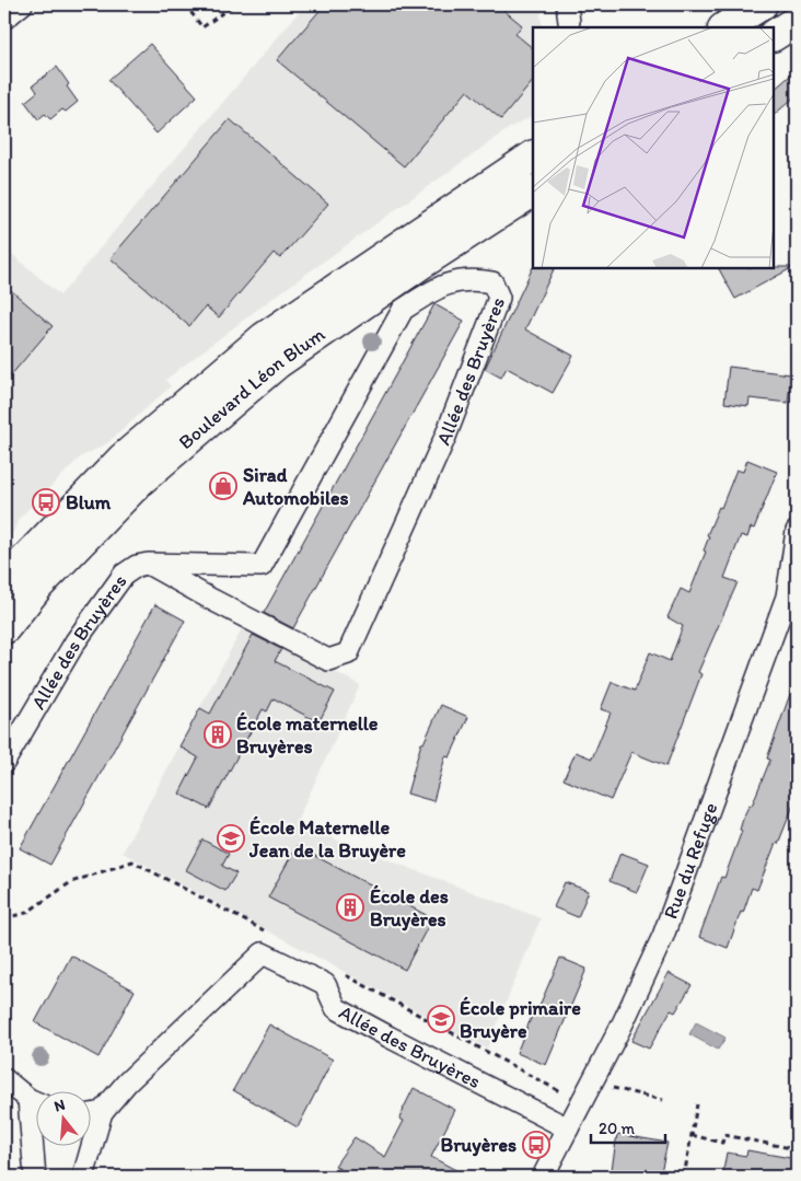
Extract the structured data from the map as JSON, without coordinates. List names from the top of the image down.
{
  "streets": {
    "main road": ["Boulevard Léon Blum"],
    "street": ["Allée des Bruyères", "Rue du Refuge"]
  },
  "crossings": [
    ["Allée des Bruyères", "Rue du Refuge"]
  ],
  "places": {
    "shop": ["Sirad Automobiles"],
    "bus stop": ["Blum", "Bruyères"],
    "building": ["École maternelle Bruyères", "École des Bruyères"],
    "school or university": ["École Maternelle Jean de la Bruyère", "École primaire Bruyère"]
  },
  "scale_bar": "20 m",
  "north": "top"
}
